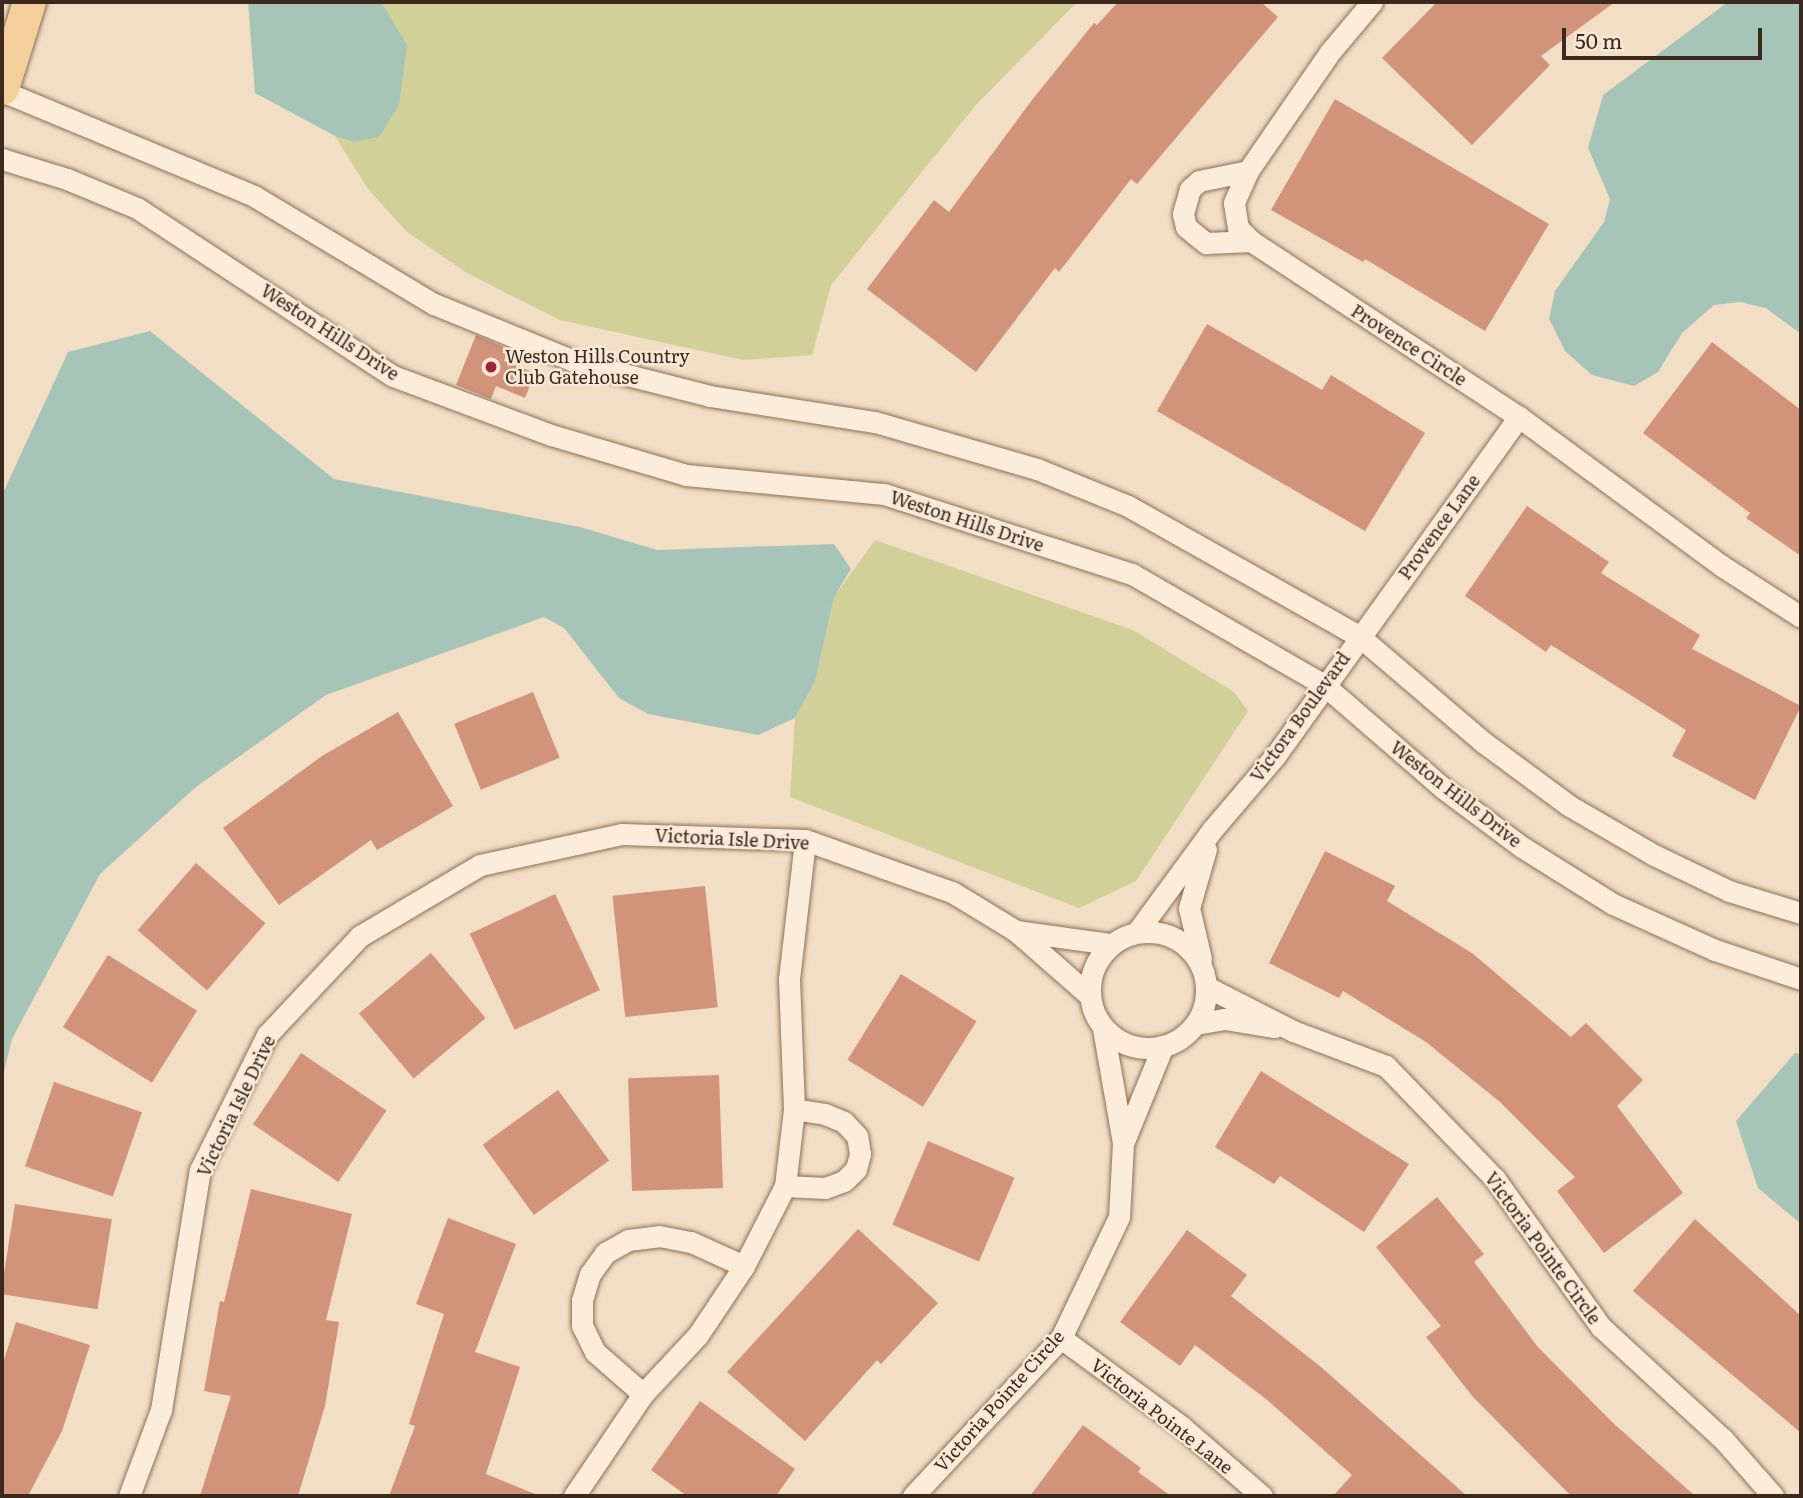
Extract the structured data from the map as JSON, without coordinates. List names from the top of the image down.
{
  "streets": {
    "street": [
      "Weston Hills Drive",
      "Provence Circle",
      "Provence Lane",
      "Victora Boulevard",
      "Victoria Isle Drive",
      "Victoria Pointe Circle",
      "Victoria Pointe Lane"
    ]
  },
  "crossings": [
    ["Weston Hills Drive", "Victora Boulevard"],
    ["Provence Circle", "Provence Lane"],
    ["Provence Lane", "Victora Boulevard"],
    ["Victora Boulevard", "Victoria Isle Drive"],
    ["Victora Boulevard", "Victoria Pointe Circle"],
    ["Victoria Isle Drive", "Victoria Pointe Circle"],
    ["Victoria Pointe Circle", "Victoria Pointe Lane"]
  ],
  "places": ["Weston Hills Country Club Gatehouse"],
  "scale_bar": "50 m"
}
